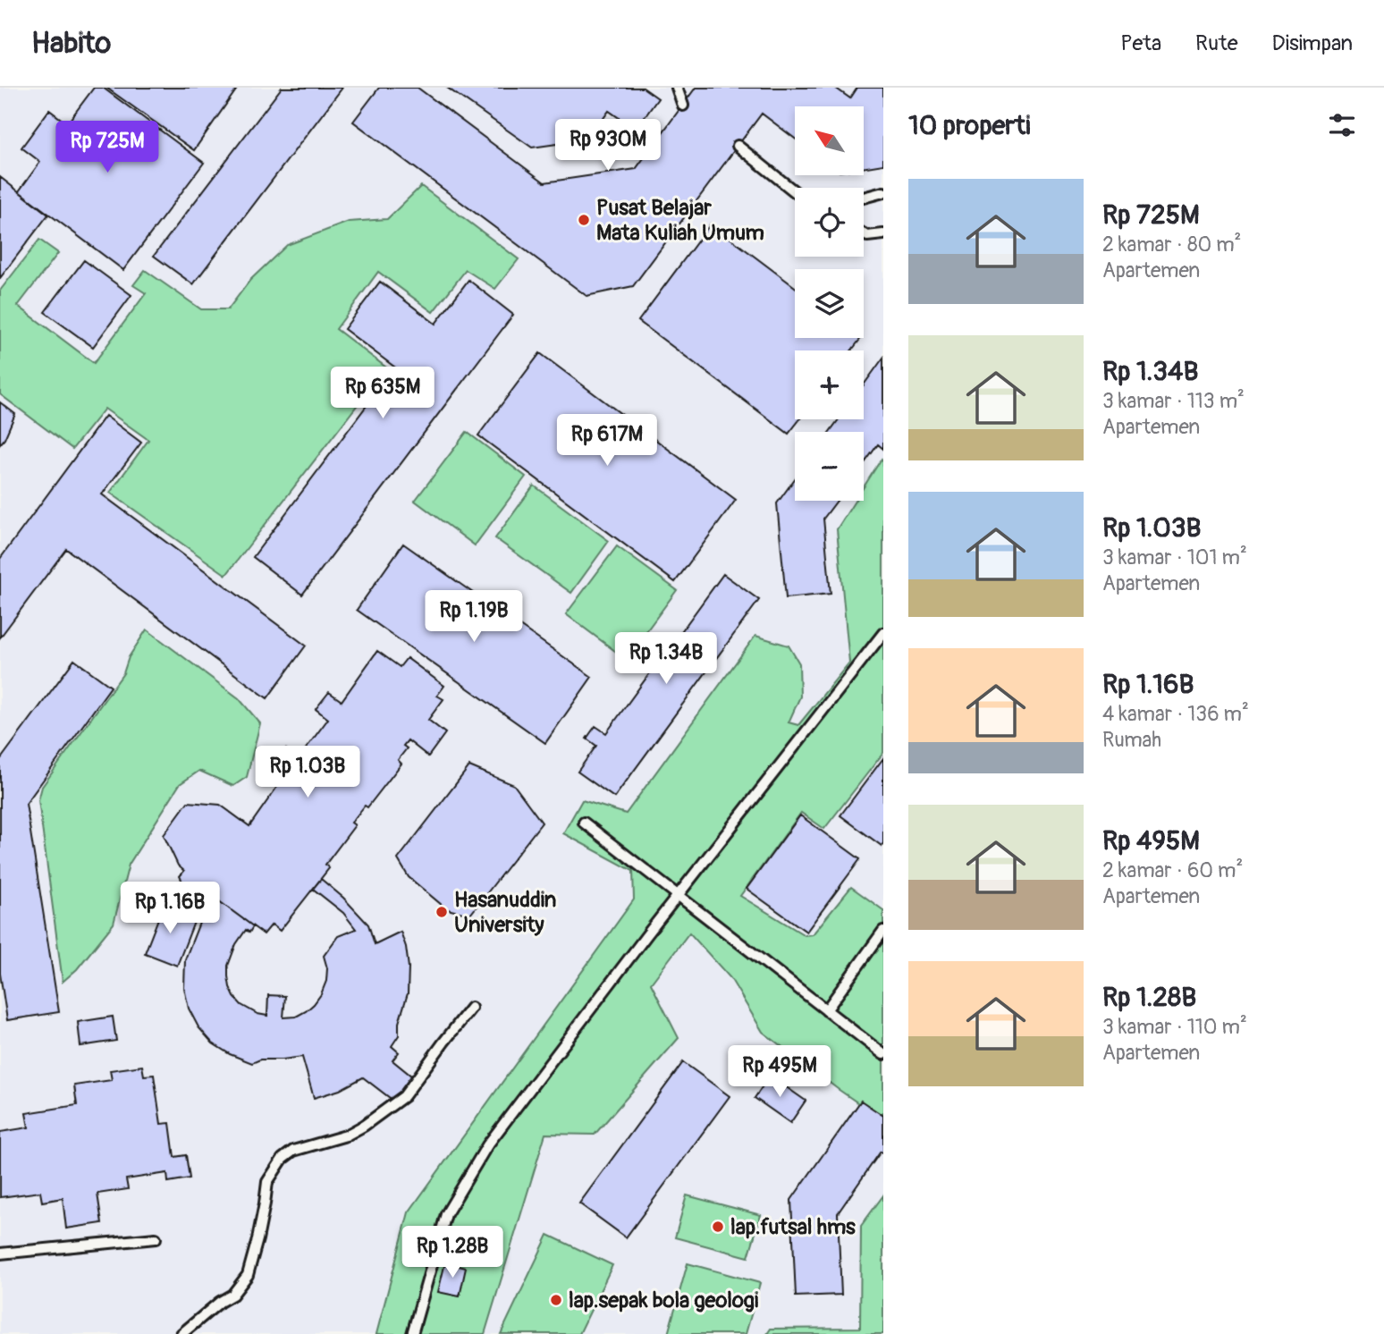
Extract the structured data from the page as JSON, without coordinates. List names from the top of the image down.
{
  "places": [
    "Pusat Belajar Mata Kuliah Umum",
    "Hasanuddin University",
    "lap.futsal hms",
    "lap.sepak bola geologi"
  ],
  "north": "top left",
  "page": {
    "header": "Habito",
    "nav": ["Peta", "Rute", "Disimpan"],
    "heading": "10 properti",
    "map_buttons": ["+", "−"],
    "price": [
      "Rp 930M",
      "Rp 725M",
      "Rp 635M",
      "Rp 617M",
      "Rp 1.19B",
      "Rp 1.34B",
      "Rp 1.03B",
      "Rp 1.16B",
      "Rp 495M",
      "Rp 1.28B"
    ],
    "list": [
      {
        "name": "Rp 725M",
        "note": "2 kamar · 80 m² · Apartemen"
      },
      {
        "name": "Rp 1.34B",
        "note": "3 kamar · 113 m² · Apartemen"
      },
      {
        "name": "Rp 1.03B",
        "note": "3 kamar · 101 m² · Apartemen"
      },
      {
        "name": "Rp 1.16B",
        "note": "4 kamar · 136 m² · Rumah"
      },
      {
        "name": "Rp 495M",
        "note": "2 kamar · 60 m² · Apartemen"
      },
      {
        "name": "Rp 1.28B",
        "note": "3 kamar · 110 m² · Apartemen"
      }
    ]
  }
}
